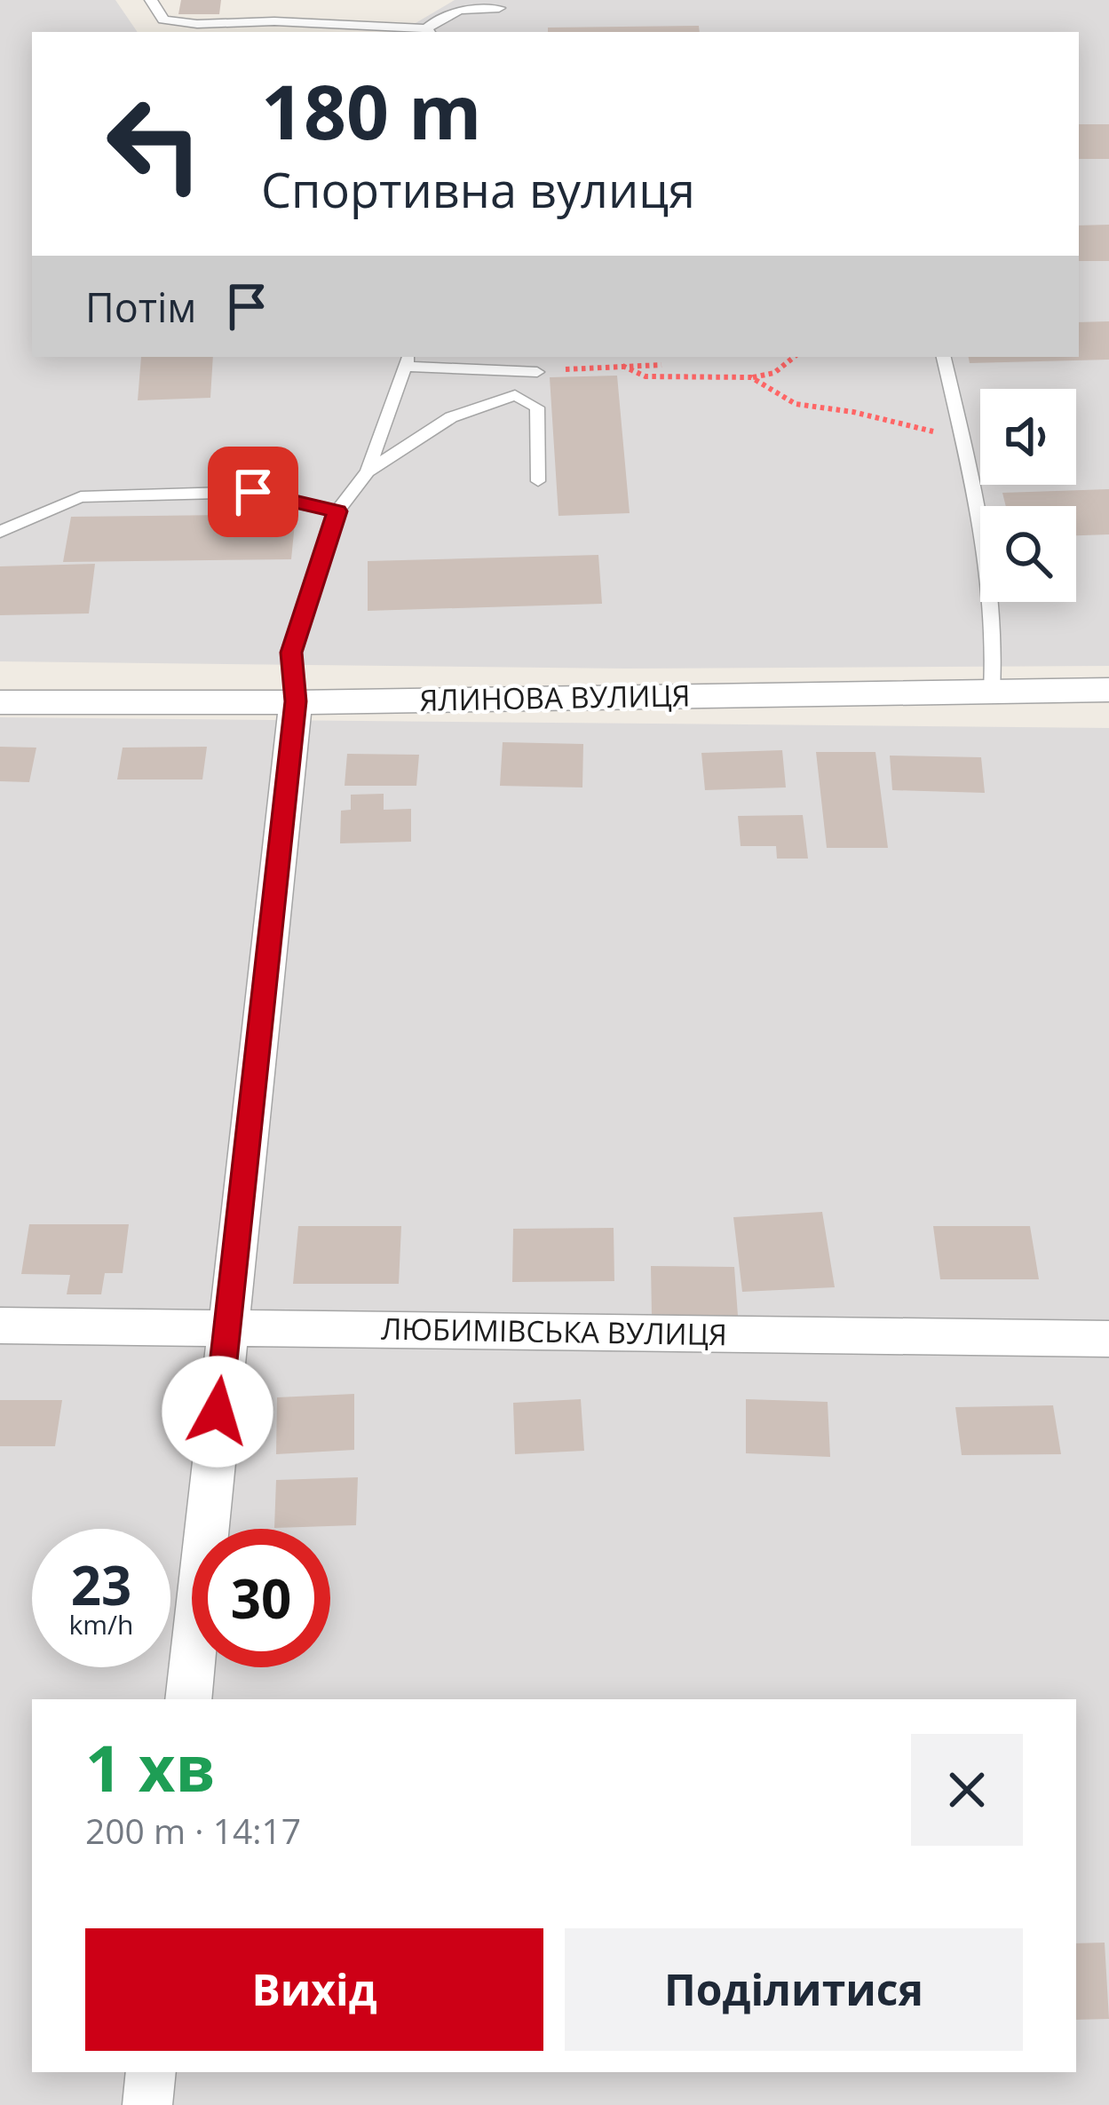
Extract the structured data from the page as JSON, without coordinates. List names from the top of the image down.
{
  "streets": {
    "street": ["ЯЛИНОВА ВУЛИЦЯ", "ЛЮБИМІВСЬКА ВУЛИЦЯ"]
  },
  "page": {
    "turn": ["180 m", "Спортивна вулиця"],
    "then": "Потім",
    "speed": "23 km/h",
    "limit": "30",
    "heading": ["1 хв", "200 m · 14:17"],
    "buttons": ["Вихід", "Поділитися"]
  }
}
